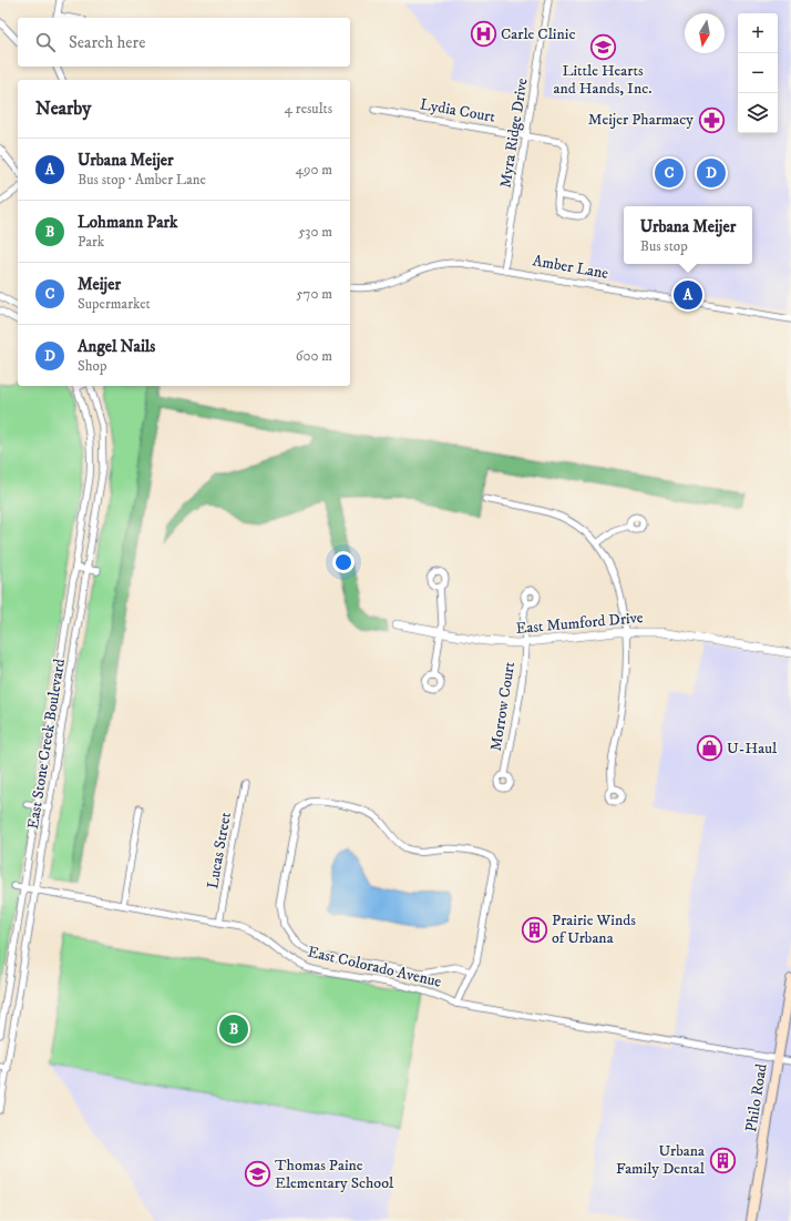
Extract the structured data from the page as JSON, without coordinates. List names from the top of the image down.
{
  "streets": {
    "main road": ["Philo Road"],
    "street": [
      "Lydia Court",
      "Myra Ridge Drive",
      "Amber Lane",
      "East Mumford Drive",
      "Morrow Court",
      "East Stone Creek Boulevard",
      "Lucas Street",
      "East Colorado Avenue"
    ]
  },
  "crossings": [
    ["Lydia Court", "Myra Ridge Drive"],
    ["Myra Ridge Drive", "Amber Lane"],
    ["East Mumford Drive", "Morrow Court"],
    ["East Stone Creek Boulevard", "East Colorado Avenue"],
    ["Lucas Street", "East Colorado Avenue"],
    ["East Colorado Avenue", "Philo Road"]
  ],
  "places": {
    "hospital": ["Carle Clinic"],
    "school or university": ["Little Hearts and Hands, Inc.", "Thomas Paine Elementary School"],
    "pharmacy": ["Meijer Pharmacy"],
    "shop": ["U-Haul"],
    "building": ["Prairie Winds of Urbana", "Urbana Family Dental"]
  },
  "north": "bottom",
  "page": {
    "map_buttons": ["+", "−"],
    "search": "Search here",
    "heading": ["Nearby", "4 results"],
    "list": [
      {
        "mark": "A",
        "name": "Urbana Meijer",
        "note": "Bus stop · Amber Lane",
        "value": "490 m"
      },
      {
        "mark": "B",
        "name": "Lohmann Park",
        "note": "Park",
        "value": "530 m"
      },
      {
        "mark": "C",
        "name": "Meijer",
        "note": "Supermarket",
        "value": "570 m"
      },
      {
        "mark": "D",
        "name": "Angel Nails",
        "note": "Shop",
        "value": "600 m"
      }
    ],
    "pins": [
      "C",
      "D",
      "A",
      "B"
    ],
    "popup": ["Urbana Meijer", "Bus stop"]
  }
}
